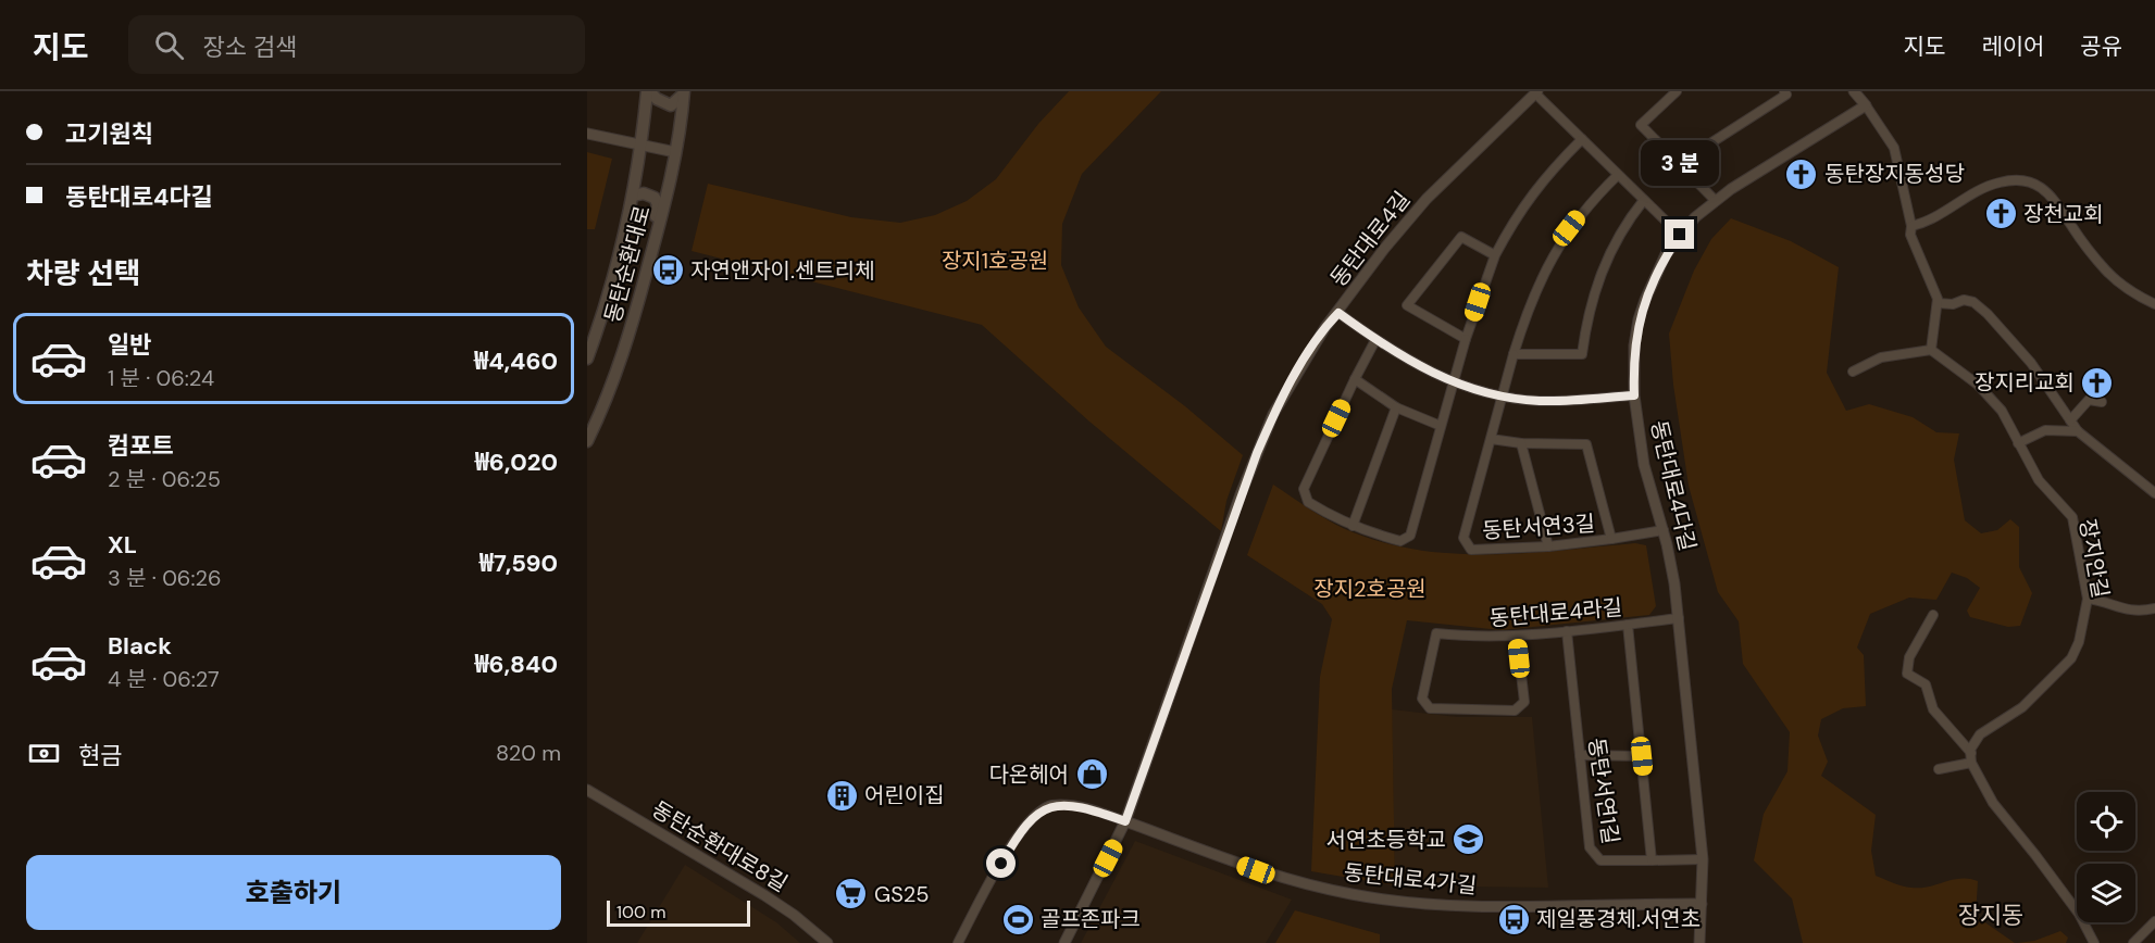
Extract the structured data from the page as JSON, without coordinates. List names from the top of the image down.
{
  "streets": {
    "main road": ["동탄순환대로"],
    "street": [
      "동탄대로4길",
      "동탄대로4다길",
      "동탄서연3길",
      "장지안길",
      "동탄대로4라길",
      "동탄서연1길",
      "동탄순환대로8길",
      "동탄대로4가길"
    ]
  },
  "crossings": [
    ["동탄대로4길", "동탄대로4가길"],
    ["동탄대로4다길", "동탄대로4라길"],
    ["동탄대로4다길", "동탄대로4가길"],
    ["동탄대로4라길", "동탄서연1길"]
  ],
  "districts": ["장지동"],
  "parks": ["장지1호공원", "장지2호공원"],
  "places": {
    "church": ["동탄장지동성당", "장천교회", "장지리교회"],
    "bus stop": ["자연앤자이.센트리체", "제일풍경체.서연초"],
    "shop": ["다온헤어"],
    "building": ["어린이집"],
    "school or university": ["서연초등학교"],
    "supermarket": ["GS25"],
    "sports": ["골프존파크"]
  },
  "scale_bar": "100 m",
  "page": {
    "header": "지도",
    "search": "장소 검색",
    "nav": ["지도", "레이어", "공유"],
    "banner": ["고기원칙", "동탄대로4다길"],
    "bubble": "3 분",
    "heading": "차량 선택",
    "list": [
      {
        "name": "일반",
        "note": "1 분 · 06:24",
        "value": "₩4,460"
      },
      {
        "name": "컴포트",
        "note": "2 분 · 06:25",
        "value": "₩6,020"
      },
      {
        "name": "XL",
        "note": "3 분 · 06:26",
        "value": "₩7,590"
      },
      {
        "name": "Black",
        "note": "4 분 · 06:27",
        "value": "₩6,840"
      }
    ],
    "pay": ["현금", "820 m"],
    "buttons": "호출하기",
    "scale": "100 m"
  }
}
